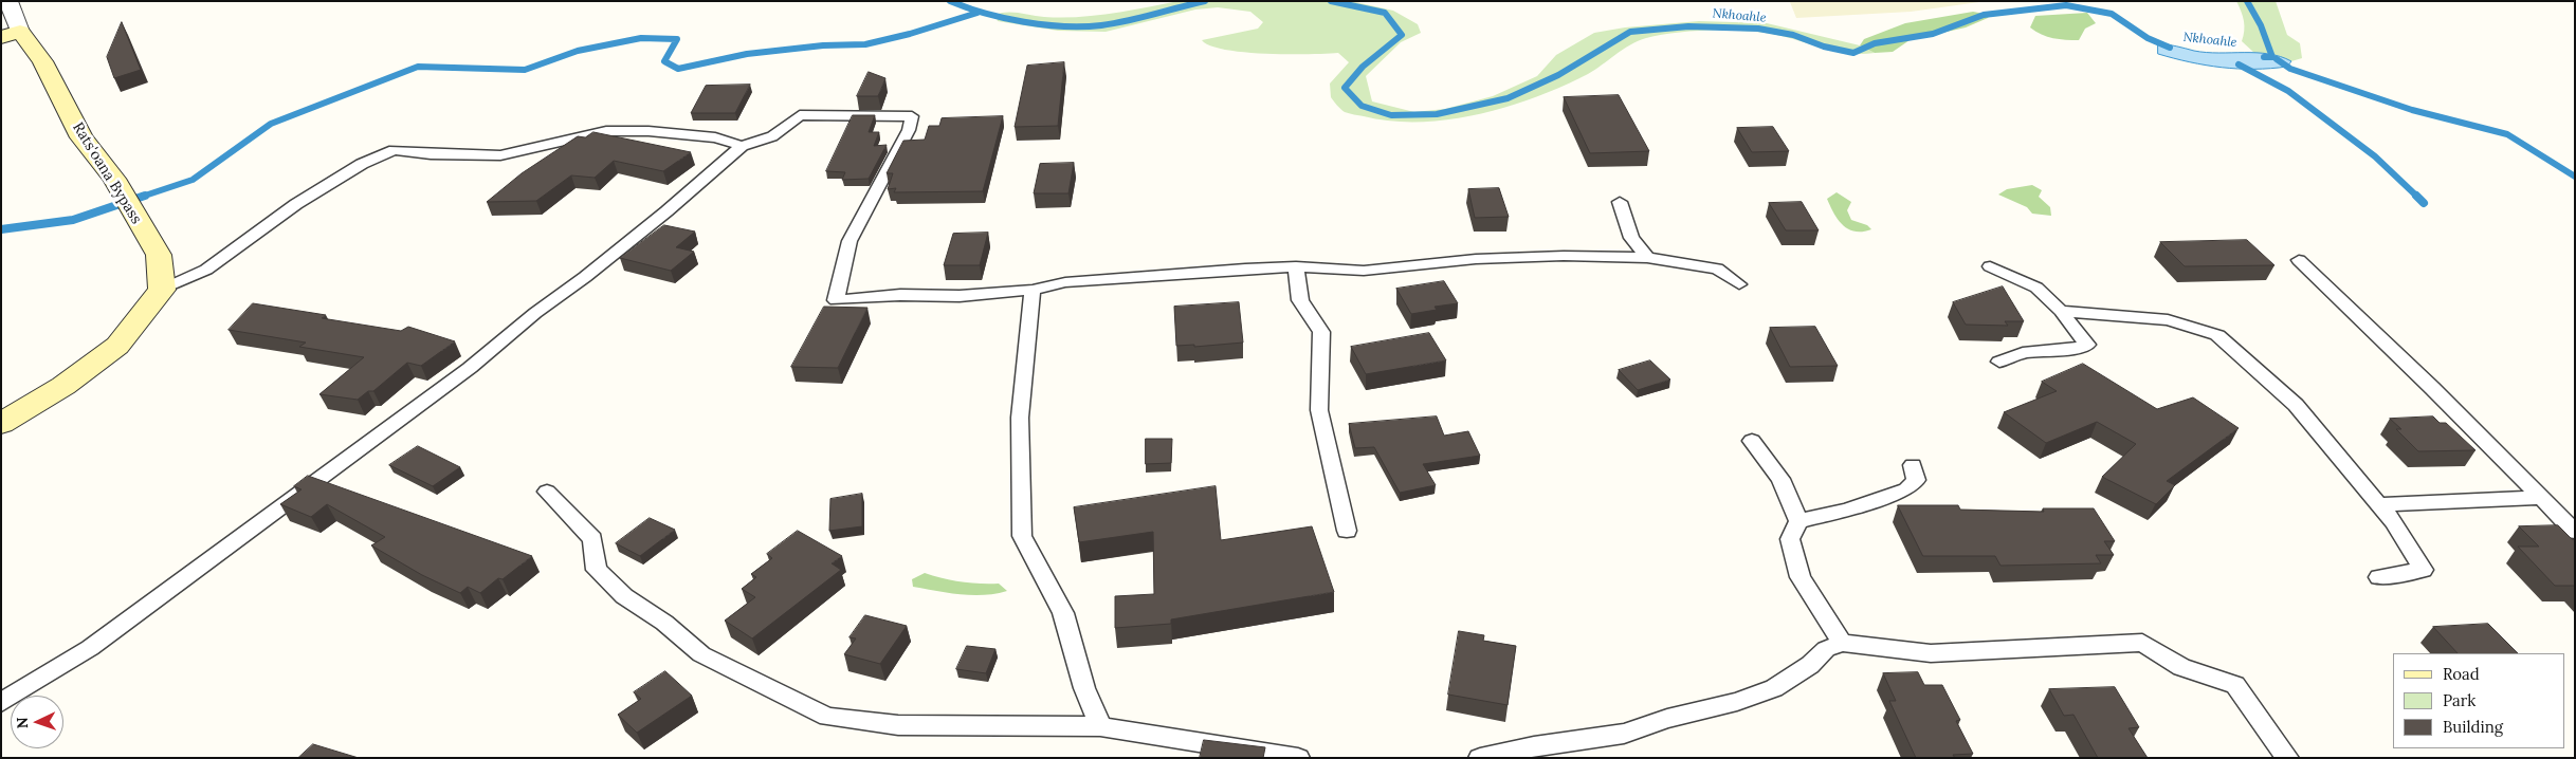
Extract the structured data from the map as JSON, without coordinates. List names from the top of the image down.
{
  "streets": {
    "street": ["Rats'oana Bypass"]
  },
  "water": ["Nkhoahle"],
  "legend": ["Road", "Park", "Building"],
  "north": "left"
}
